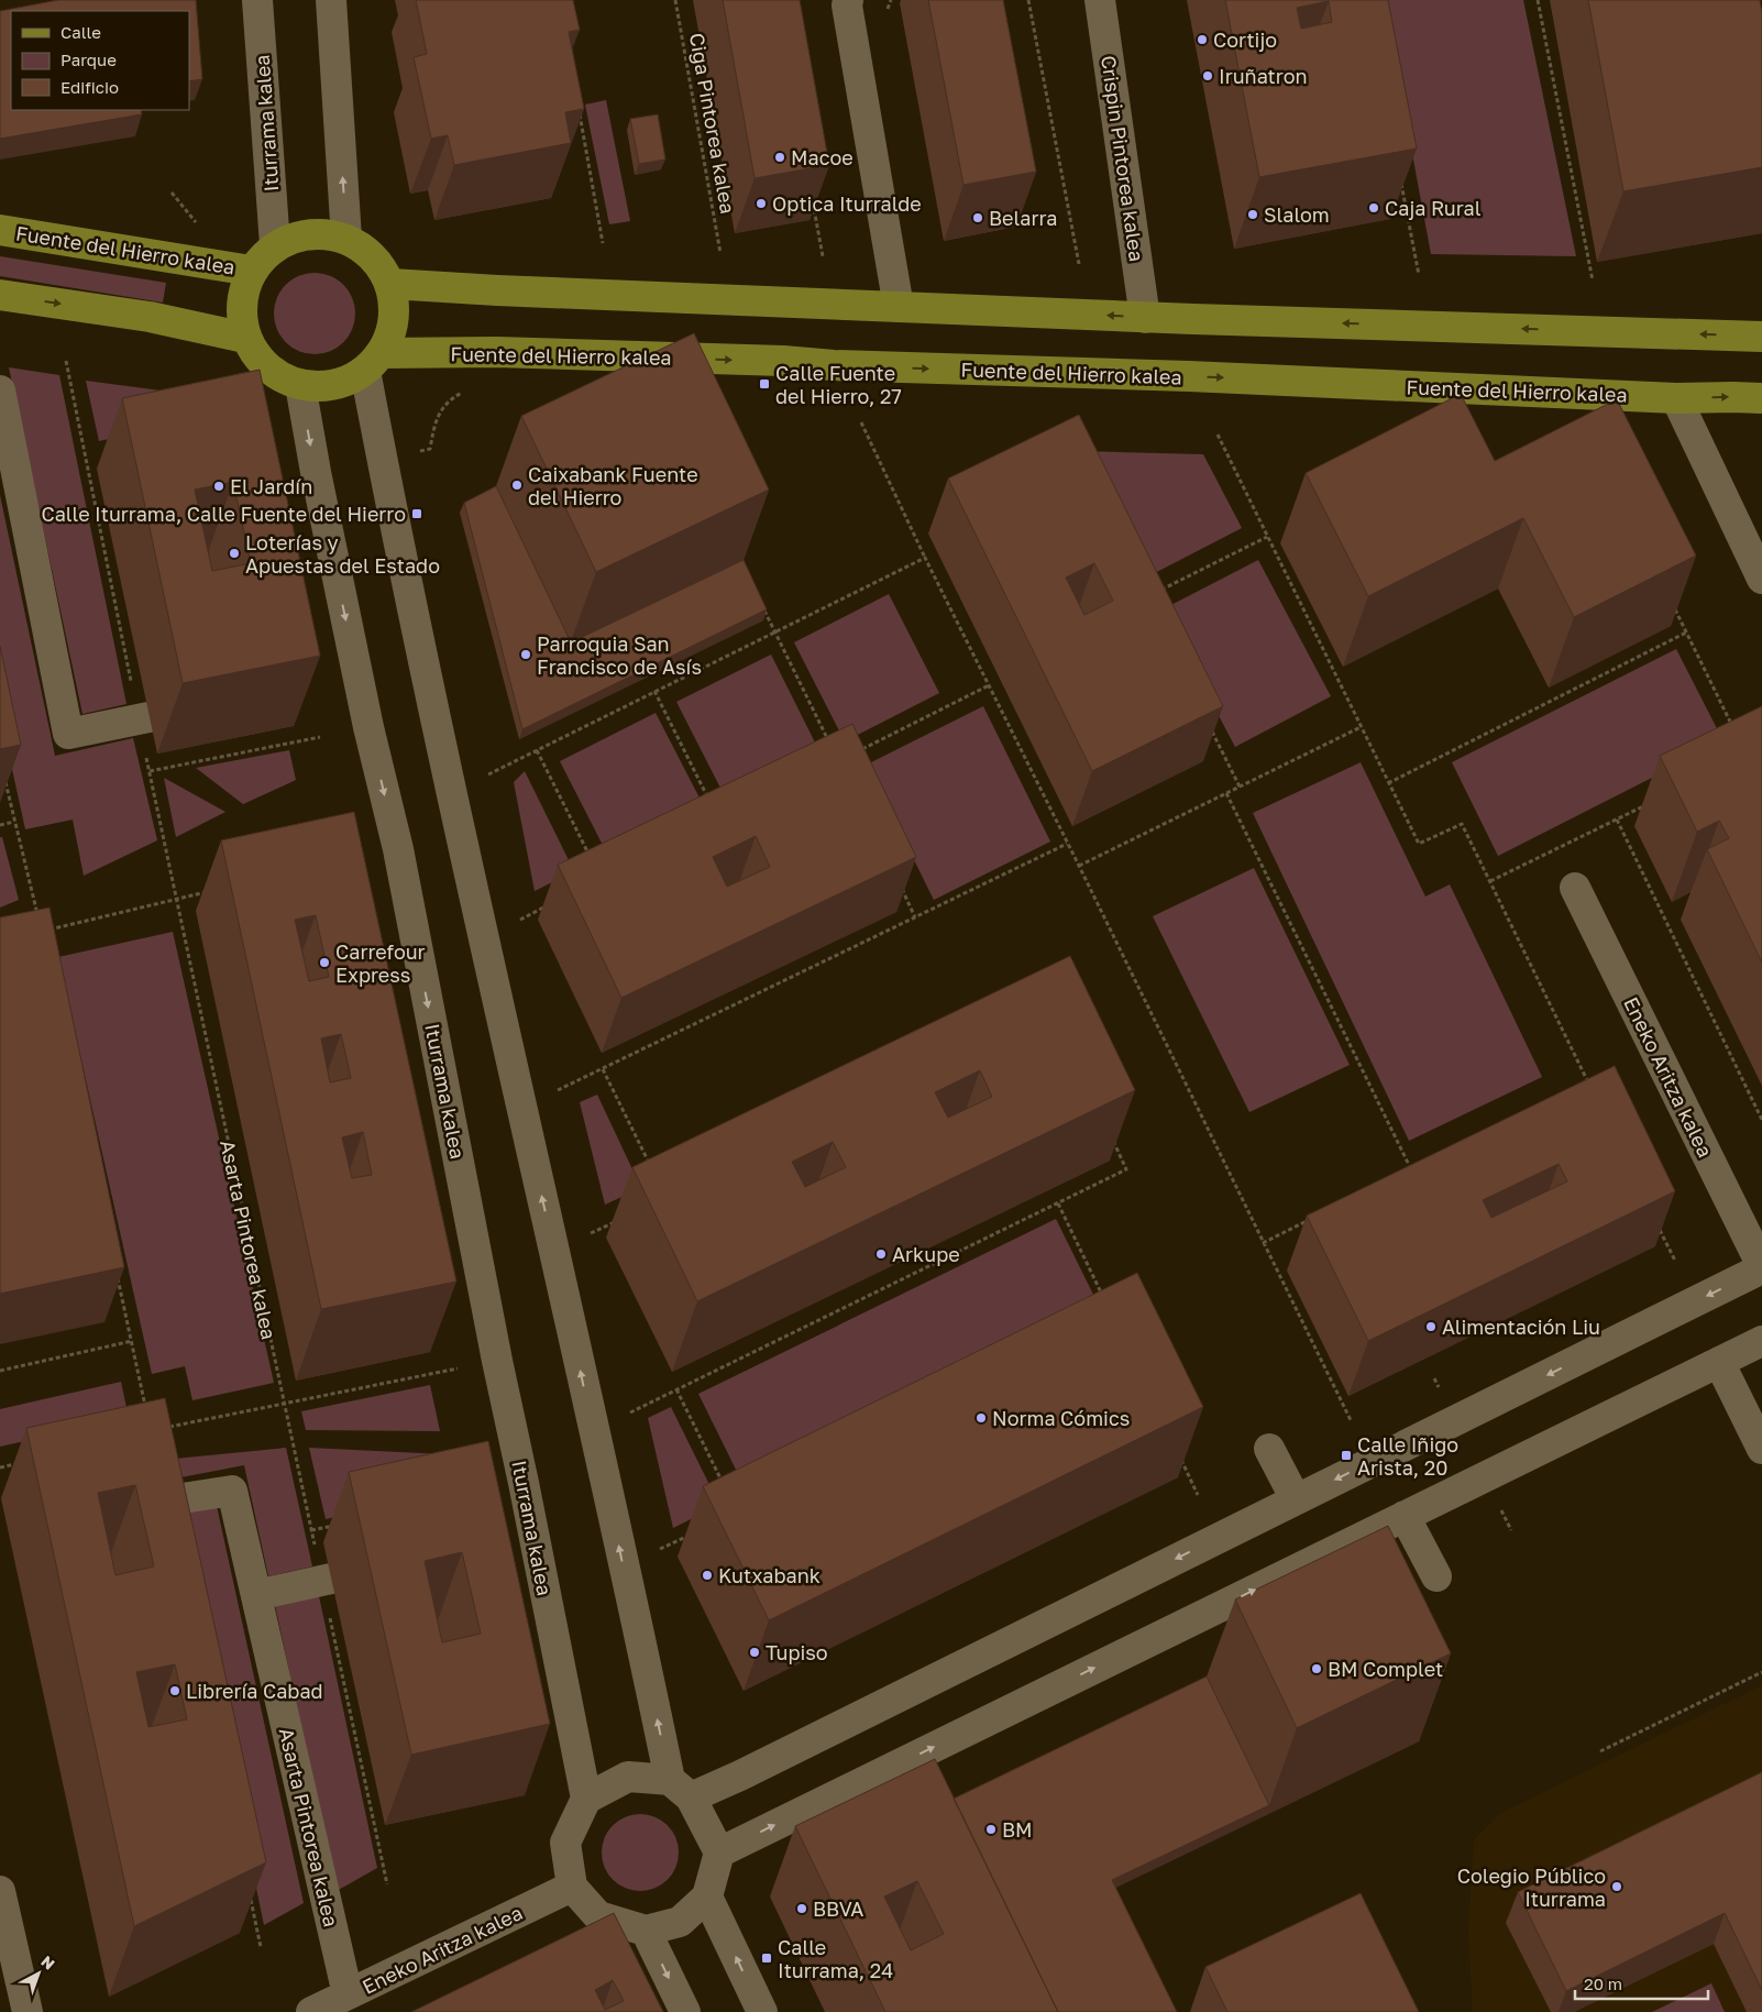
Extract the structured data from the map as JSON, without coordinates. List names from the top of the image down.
{
  "streets": {
    "main road": ["Fuente del Hierro kalea"],
    "street": [
      "Iturrama kalea",
      "Crispin Pintorea kalea",
      "Eneko Aritza kalea",
      "Asarta Pintorea kalea"
    ],
    "path": ["Ciga Pintorea kalea"]
  },
  "crossings": [
    ["Iturrama kalea", "Fuente del Hierro kalea"],
    ["Iturrama kalea", "Eneko Aritza kalea"],
    ["Eneko Aritza kalea", "Asarta Pintorea kalea"]
  ],
  "places": {
    "other": [
      "Cortijo",
      "Iruñatron",
      "Macoe",
      "Optica Iturralde",
      "Caja Rural",
      "Slalom",
      "Belarra",
      "Caixabank Fuente del Hierro",
      "El Jardín",
      "Loterías y Apuestas del Estado",
      "Parroquia San Francisco de Asís",
      "Carrefour Express",
      "Arkupe",
      "Alimentación Liu",
      "Norma Cómics",
      "Kutxabank",
      "Tupiso",
      "BM Complet",
      "Librería Cabad",
      "BM",
      "Colegio Público Iturrama",
      "BBVA"
    ],
    "transit": [
      "Calle Fuente del Hierro, 27",
      "Calle Iturrama, Calle Fuente del Hierro",
      "Calle Iñigo Arista, 20",
      "Calle Iturrama, 24"
    ]
  },
  "legend": ["Calle", "Parque", "Edificio"],
  "scale_bar": "20 m",
  "north": "top right"
}
